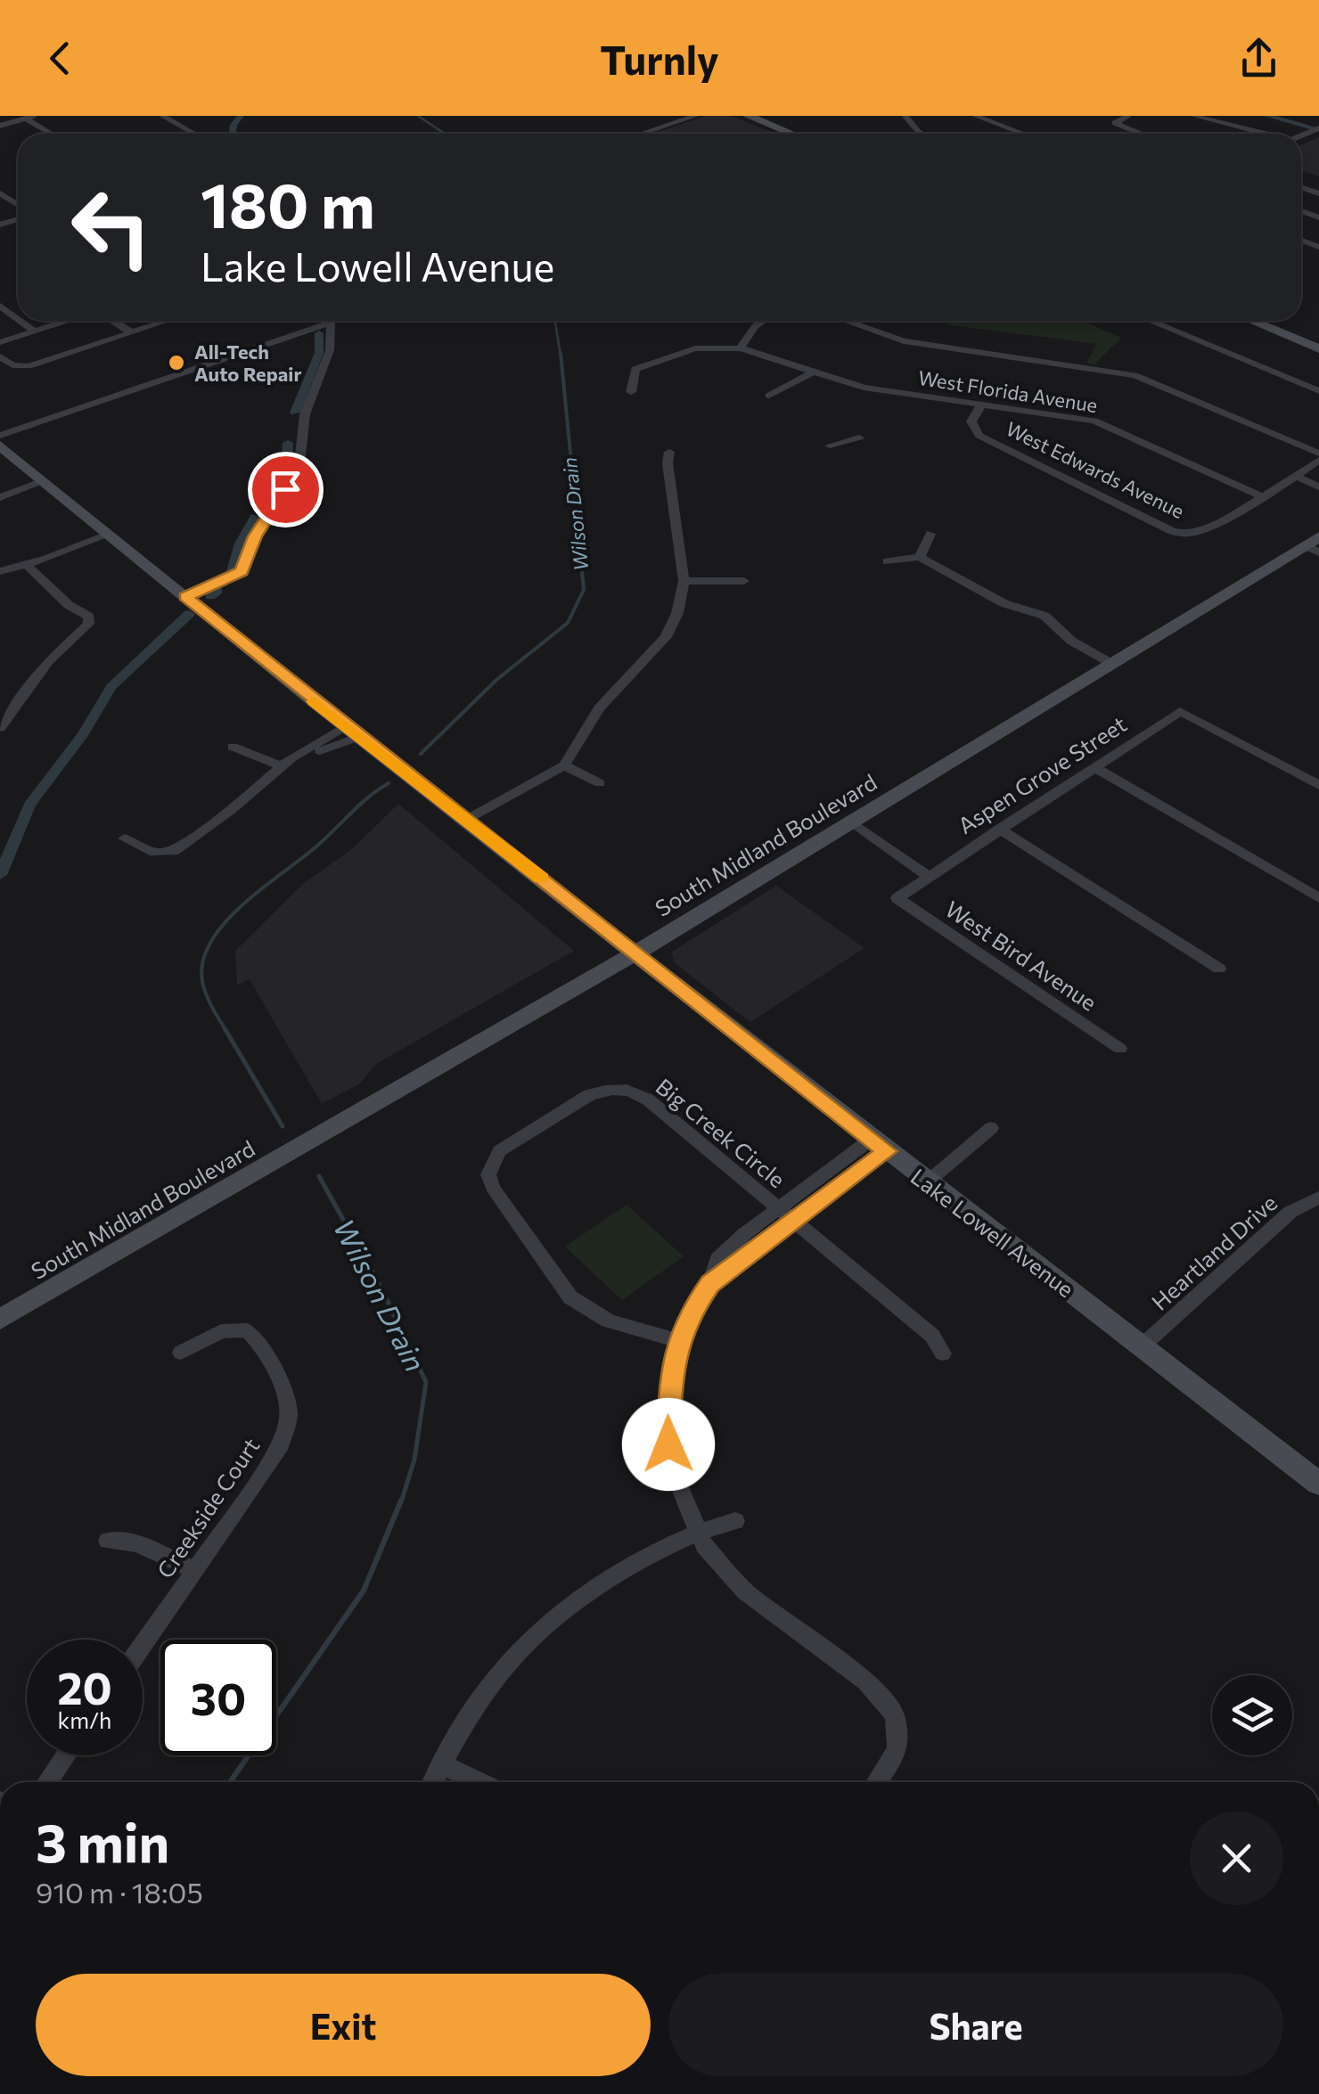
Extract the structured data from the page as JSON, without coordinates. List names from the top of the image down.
{
  "streets": {
    "main road": ["South Midland Boulevard", "Lake Lowell Avenue"],
    "street": [
      "West Florida Avenue",
      "West Edwards Avenue",
      "Aspen Grove Street",
      "West Bird Avenue",
      "Big Creek Circle",
      "Heartland Drive",
      "Creekside Court"
    ]
  },
  "crossings": [
    ["West Florida Avenue", "West Edwards Avenue"],
    ["Aspen Grove Street", "West Bird Avenue"],
    ["South Midland Boulevard", "Lake Lowell Avenue"],
    ["Lake Lowell Avenue", "Heartland Drive"]
  ],
  "water": ["Wilson Drain"],
  "places": ["All-Tech Auto Repair"],
  "page": {
    "header": "Turnly",
    "turn": ["180 m", "Lake Lowell Avenue"],
    "speed": "20 km/h",
    "limit": "30",
    "heading": ["3 min", "910 m · 18:05"],
    "buttons": ["Exit", "Share"]
  }
}
